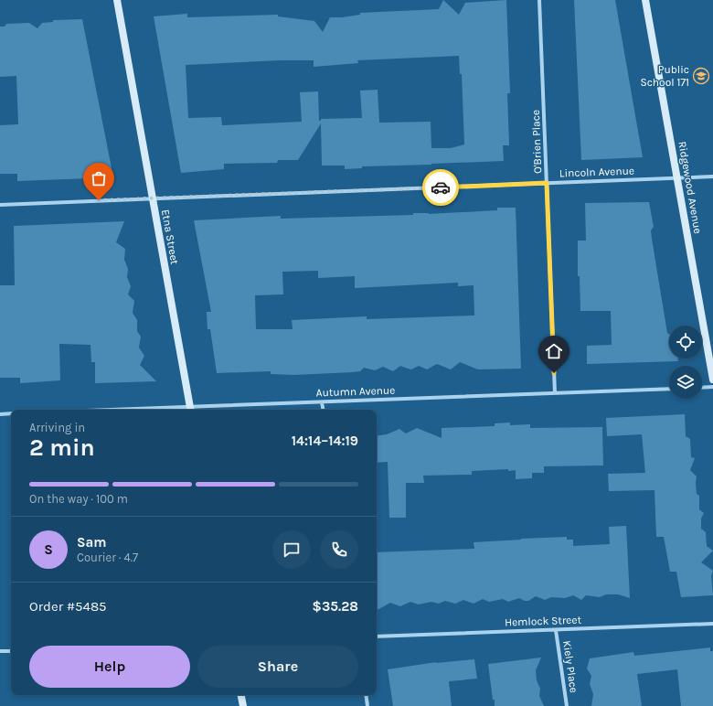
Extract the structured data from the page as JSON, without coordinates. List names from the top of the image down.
{
  "streets": {
    "main road": ["Ridgewood Avenue", "Etna Street"],
    "street": [
      "O'Brien Place",
      "Lincoln Avenue",
      "Autumn Avenue",
      "Hemlock Street",
      "Kiely Place"
    ]
  },
  "crossings": [
    ["O'Brien Place", "Lincoln Avenue"],
    ["O'Brien Place", "Autumn Avenue"],
    ["Lincoln Avenue", "Ridgewood Avenue"],
    ["Lincoln Avenue", "Etna Street"],
    ["Etna Street", "Autumn Avenue"],
    ["Hemlock Street", "Kiely Place"]
  ],
  "places": {
    "school or university": ["Public School 171"]
  },
  "page": {
    "heading": ["2 min", "Arriving in", "14:14–14:19"],
    "panel": [
      "Sam",
      "Courier · 4.7",
      "Order #5485",
      "$35.28"
    ],
    "bar": "On the way · 100 m",
    "round": "S",
    "buttons": ["Help", "Share"]
  }
}
